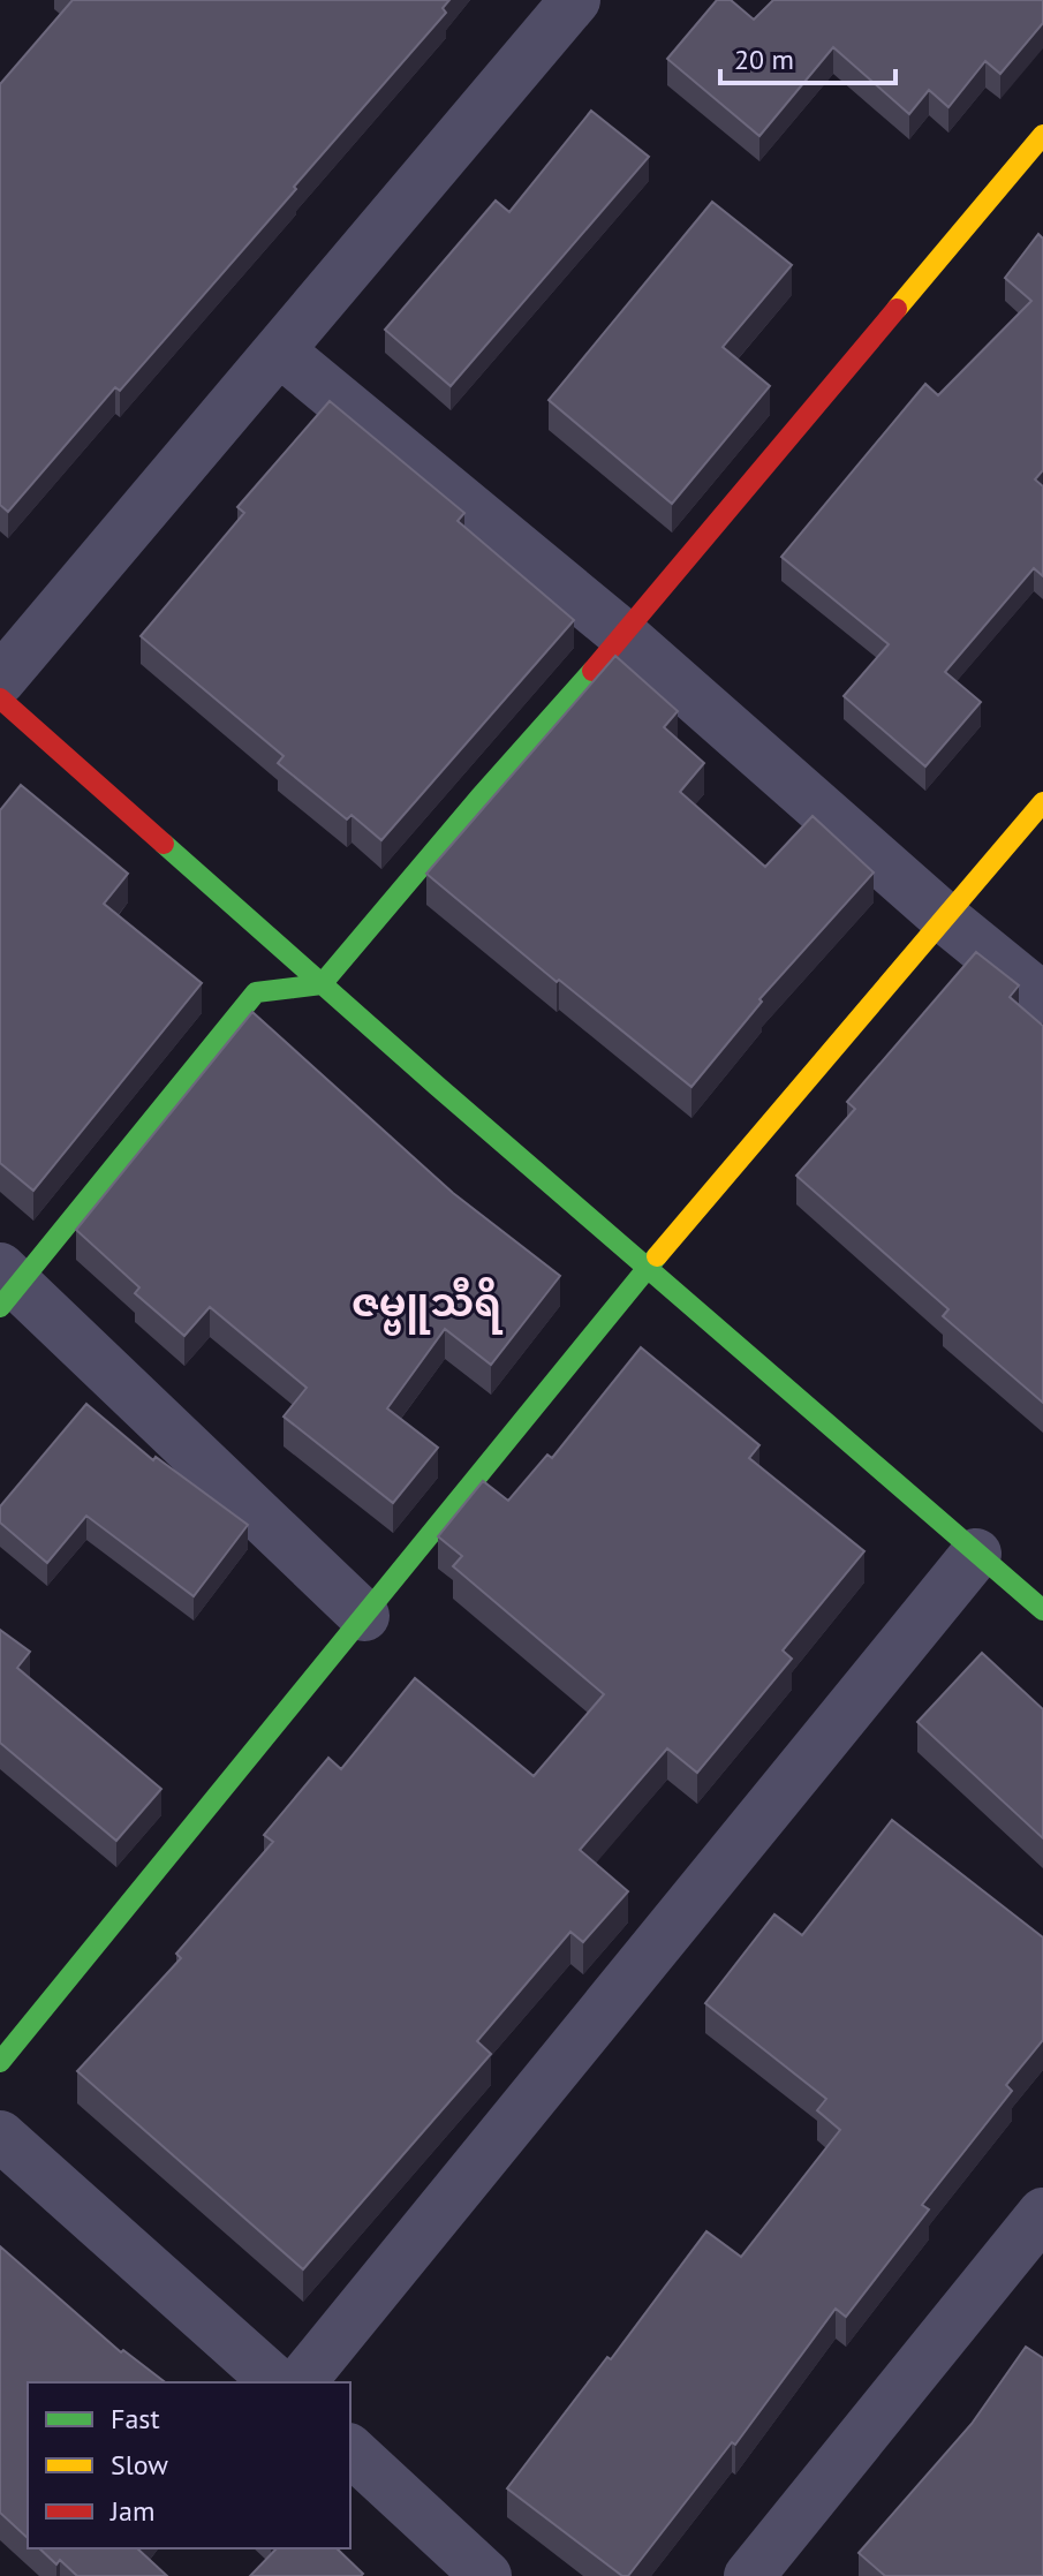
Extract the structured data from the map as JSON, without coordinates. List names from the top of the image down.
{
  "districts": ["ဇမ္ဗူသီရိ"],
  "legend": ["Fast", "Slow", "Jam"],
  "scale_bar": "20 m"
}
